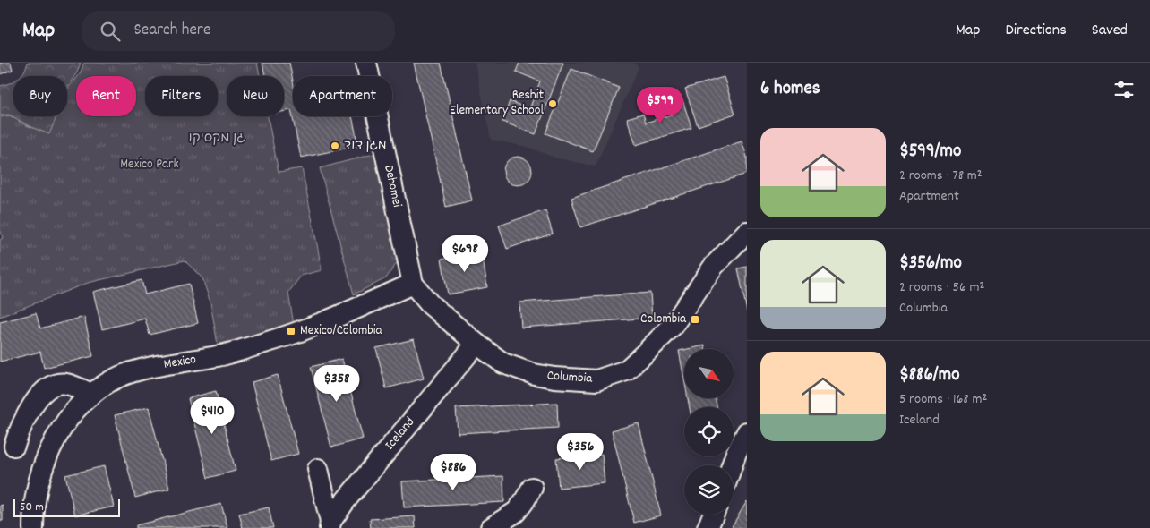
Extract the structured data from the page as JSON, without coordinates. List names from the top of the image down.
{
  "streets": {
    "street": [
      "Dehomei",
      "Mexico",
      "Columbia",
      "Iceland"
    ]
  },
  "crossings": [
    ["Dehomei", "Mexico"],
    ["Dehomei", "Columbia"],
    ["Mexico", "Columbia"],
    ["Columbia", "Iceland"]
  ],
  "parks": ["גן מקסיקו", "Mexico Park"],
  "places": {
    "other": ["Reshit Elementary School", "מגן דוד"],
    "transit": ["Colombia", "Mexico/Colombia"]
  },
  "scale_bar": "50 m",
  "north": "bottom right",
  "page": {
    "header": "Map",
    "search": "Search here",
    "nav": ["Map", "Directions", "Saved"],
    "heading": "6 homes",
    "chip": [
      "Buy",
      "Rent",
      "Filters",
      "New",
      "Apartment"
    ],
    "price": [
      "$599",
      "$698",
      "$358",
      "$410",
      "$356",
      "$886"
    ],
    "list": [
      {
        "name": "$599/mo",
        "note": "2 rooms · 78 m² · Apartment"
      },
      {
        "name": "$356/mo",
        "note": "2 rooms · 56 m² · Columbia"
      },
      {
        "name": "$886/mo",
        "note": "5 rooms · 168 m² · Iceland"
      }
    ],
    "scale": "50 m"
  }
}
